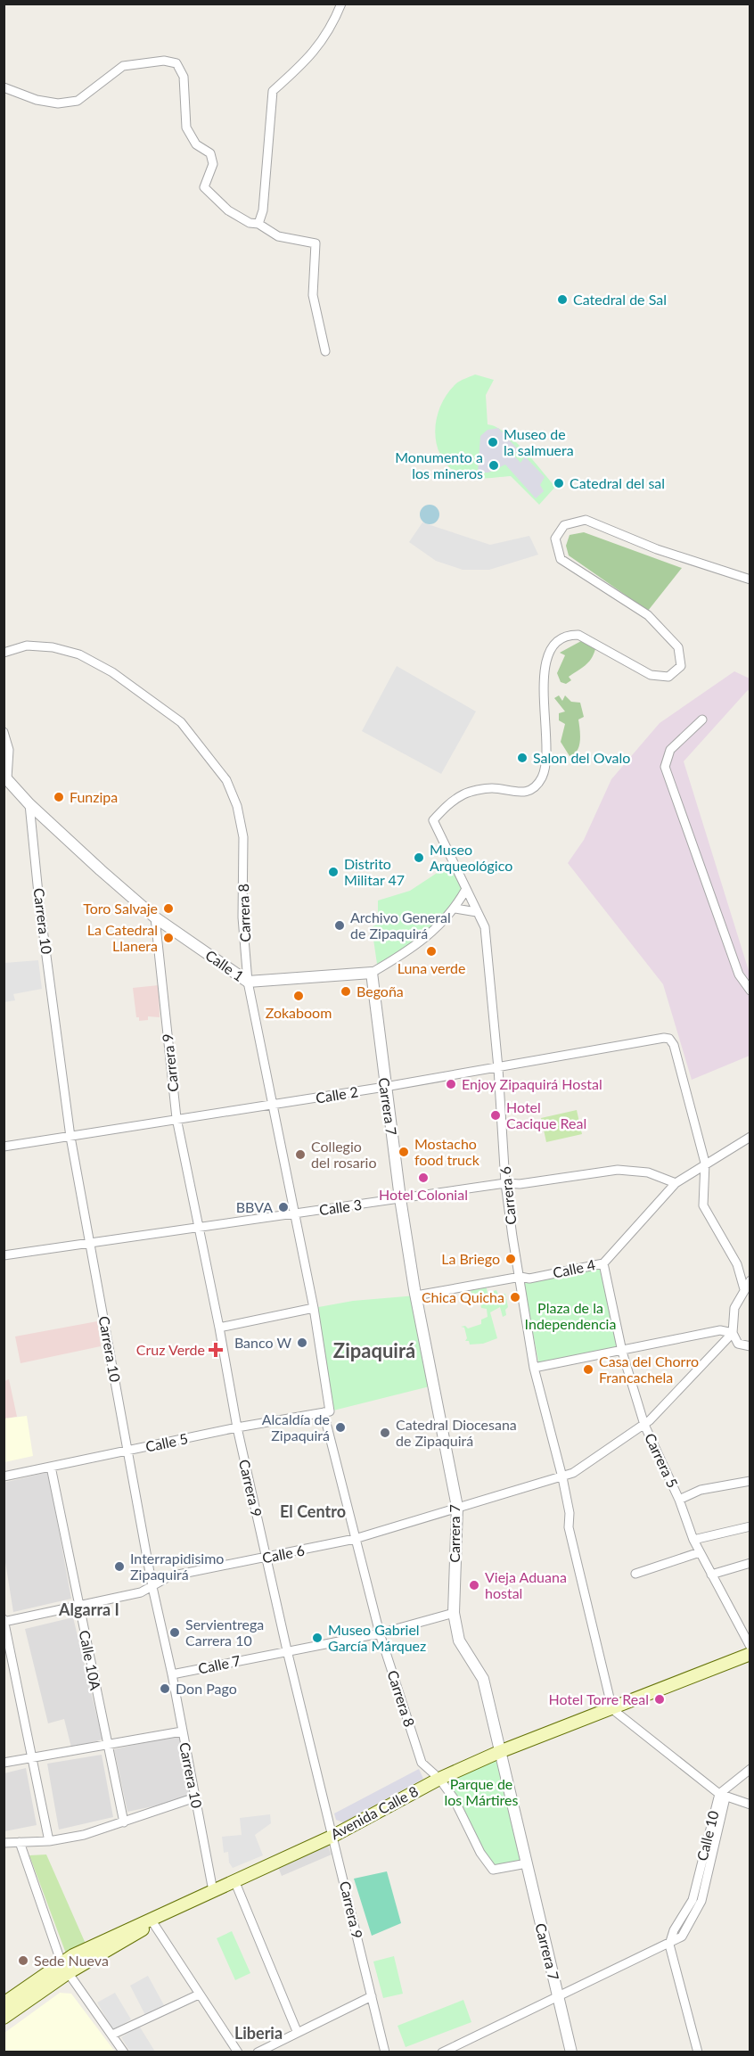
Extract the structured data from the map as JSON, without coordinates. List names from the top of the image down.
{
  "streets": {
    "main road": ["Avenida Calle 8"],
    "street": [
      "Carrera 8",
      "Carrera 10",
      "Calle 1",
      "Carrera 9",
      "Calle 2",
      "Carrera 7",
      "Carrera 6",
      "Calle 3",
      "Calle 4",
      "Calle 5",
      "Carrera 5",
      "Calle 6",
      "Calle 10A",
      "Calle 7",
      "Calle 10"
    ]
  },
  "crossings": [
    ["Carrera 8", "Calle 1"],
    ["Carrera 8", "Calle 2"],
    ["Carrera 8", "Carrera 7"],
    ["Carrera 8", "Calle 3"],
    ["Carrera 8", "Calle 5"],
    ["Carrera 8", "Calle 6"],
    ["Carrera 8", "Calle 7"],
    ["Carrera 8", "Avenida Calle 8"],
    ["Carrera 10", "Calle 1"],
    ["Carrera 10", "Calle 2"],
    ["Carrera 10", "Calle 3"],
    ["Carrera 10", "Calle 5"],
    ["Carrera 10", "Calle 6"],
    ["Carrera 10", "Calle 7"],
    ["Carrera 10", "Avenida Calle 8"],
    ["Calle 1", "Carrera 9"],
    ["Calle 1", "Carrera 7"],
    ["Calle 1", "Carrera 6"],
    ["Carrera 9", "Calle 2"],
    ["Carrera 9", "Calle 3"],
    ["Carrera 9", "Calle 5"],
    ["Carrera 9", "Calle 6"],
    ["Carrera 9", "Calle 7"],
    ["Carrera 9", "Avenida Calle 8"],
    ["Calle 2", "Carrera 7"],
    ["Calle 2", "Carrera 6"],
    ["Calle 2", "Calle 4"],
    ["Carrera 7", "Calle 3"],
    ["Carrera 7", "Calle 4"],
    ["Carrera 7", "Calle 6"],
    ["Carrera 7", "Calle 7"],
    ["Carrera 7", "Avenida Calle 8"],
    ["Carrera 7", "Calle 10"],
    ["Carrera 6", "Calle 3"],
    ["Carrera 6", "Calle 4"],
    ["Carrera 6", "Calle 6"],
    ["Calle 3", "Calle 4"],
    ["Calle 4", "Carrera 5"],
    ["Calle 5", "Calle 10A"],
    ["Carrera 5", "Calle 6"],
    ["Calle 6", "Calle 10A"],
    ["Avenida Calle 8", "Calle 10"]
  ],
  "districts": [
    "Zipaquirá",
    "El Centro",
    "Algarra I",
    "Liberia"
  ],
  "parks": ["Plaza de la Independencia", "Parque de los Mártires"],
  "places": {
    "other": [
      "Catedral de Sal",
      "Museo de la salmuera",
      "Monumento a los mineros",
      "Catedral del sal",
      "Salon del Ovalo",
      "Funzipa",
      "Museo Arqueológico",
      "Distrito Militar 47",
      "Toro Salvaje",
      "Archivo General de Zipaquirá",
      "La Catedral Llanera",
      "Luna verde",
      "Begoña",
      "Zokaboom",
      "Enjoy Zipaquirá Hostal",
      "Hotel Cacique Real",
      "Mostacho food truck",
      "Collegio del rosario",
      "Hotel Colonial",
      "BBVA",
      "La Briego",
      "Chica Quicha",
      "Banco W",
      "Casa del Chorro Francachela",
      "Alcaldía de Zipaquirá",
      "Catedral Diocesana de Zipaquirá",
      "Interrapidisimo Zipaquirá",
      "Vieja Aduana hostal",
      "Servientrega Carrera 10",
      "Museo Gabriel García Márquez",
      "Don Pago",
      "Hotel Torre Real",
      "Sede Nueva"
    ],
    "health": ["Cruz Verde"]
  }
}
